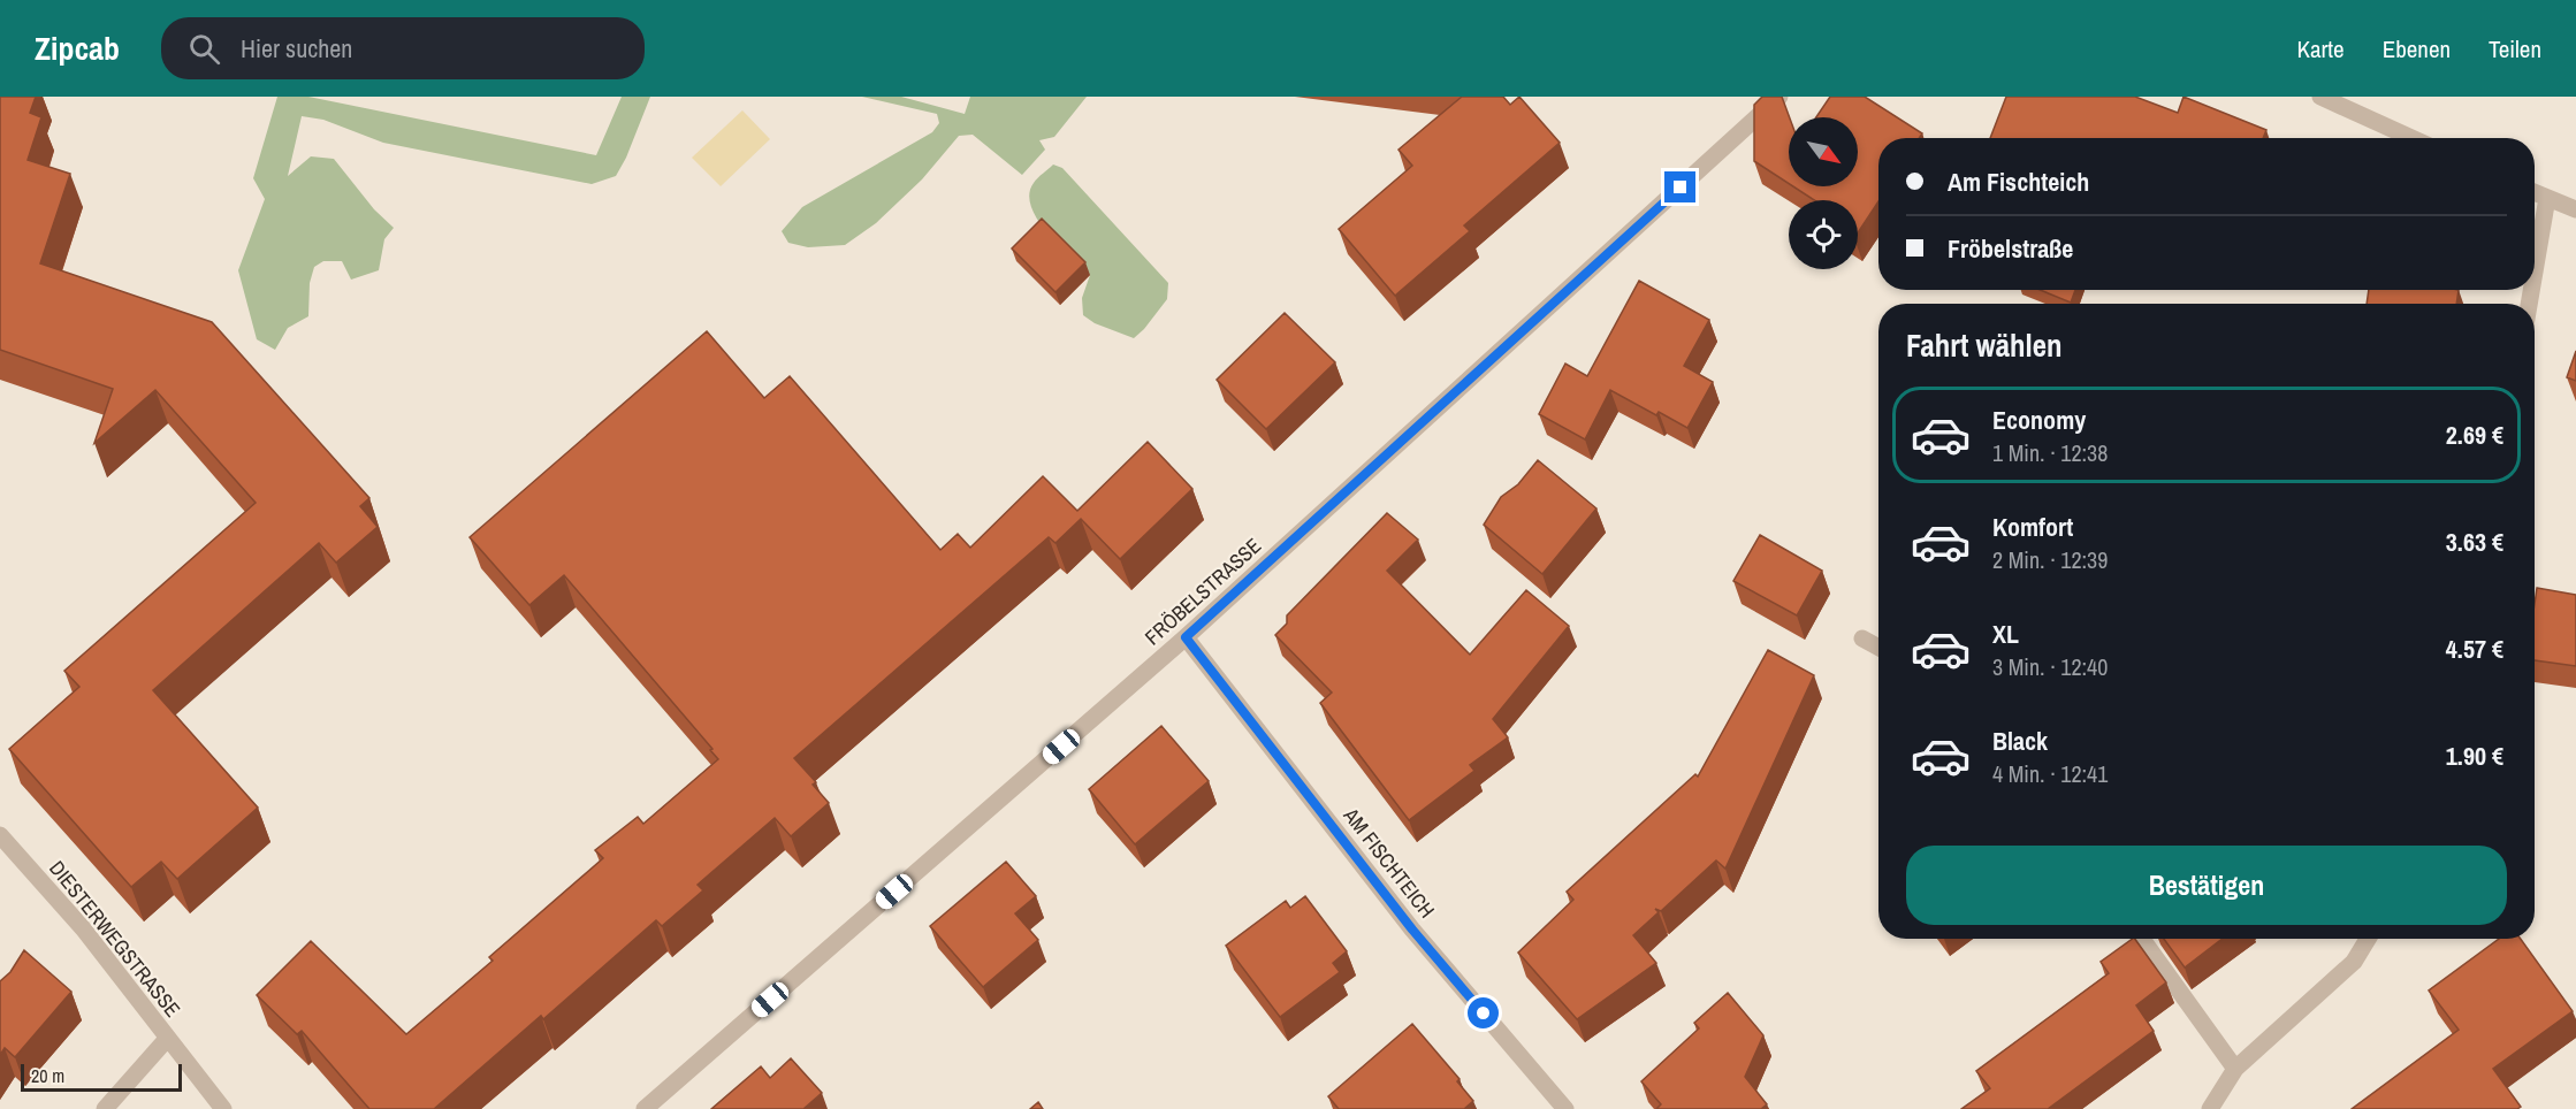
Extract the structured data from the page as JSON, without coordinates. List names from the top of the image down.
{
  "streets": {
    "street": ["FRÖBELSTRASSE", "AM FISCHTEICH", "DIESTERWEGSTRASSE"]
  },
  "crossings": [
    ["FRÖBELSTRASSE", "AM FISCHTEICH"]
  ],
  "scale_bar": "20 m",
  "north": "bottom right",
  "page": {
    "header": "Zipcab",
    "search": "Hier suchen",
    "nav": ["Karte", "Ebenen", "Teilen"],
    "banner": ["Am Fischteich", "Fröbelstraße"],
    "heading": "Fahrt wählen",
    "list": [
      {
        "name": "Economy",
        "note": "1 Min. · 12:38",
        "value": "2.69 €"
      },
      {
        "name": "Komfort",
        "note": "2 Min. · 12:39",
        "value": "3.63 €"
      },
      {
        "name": "XL",
        "note": "3 Min. · 12:40",
        "value": "4.57 €"
      },
      {
        "name": "Black",
        "note": "4 Min. · 12:41",
        "value": "1.90 €"
      }
    ],
    "buttons": "Bestätigen",
    "scale": "20 m"
  }
}
